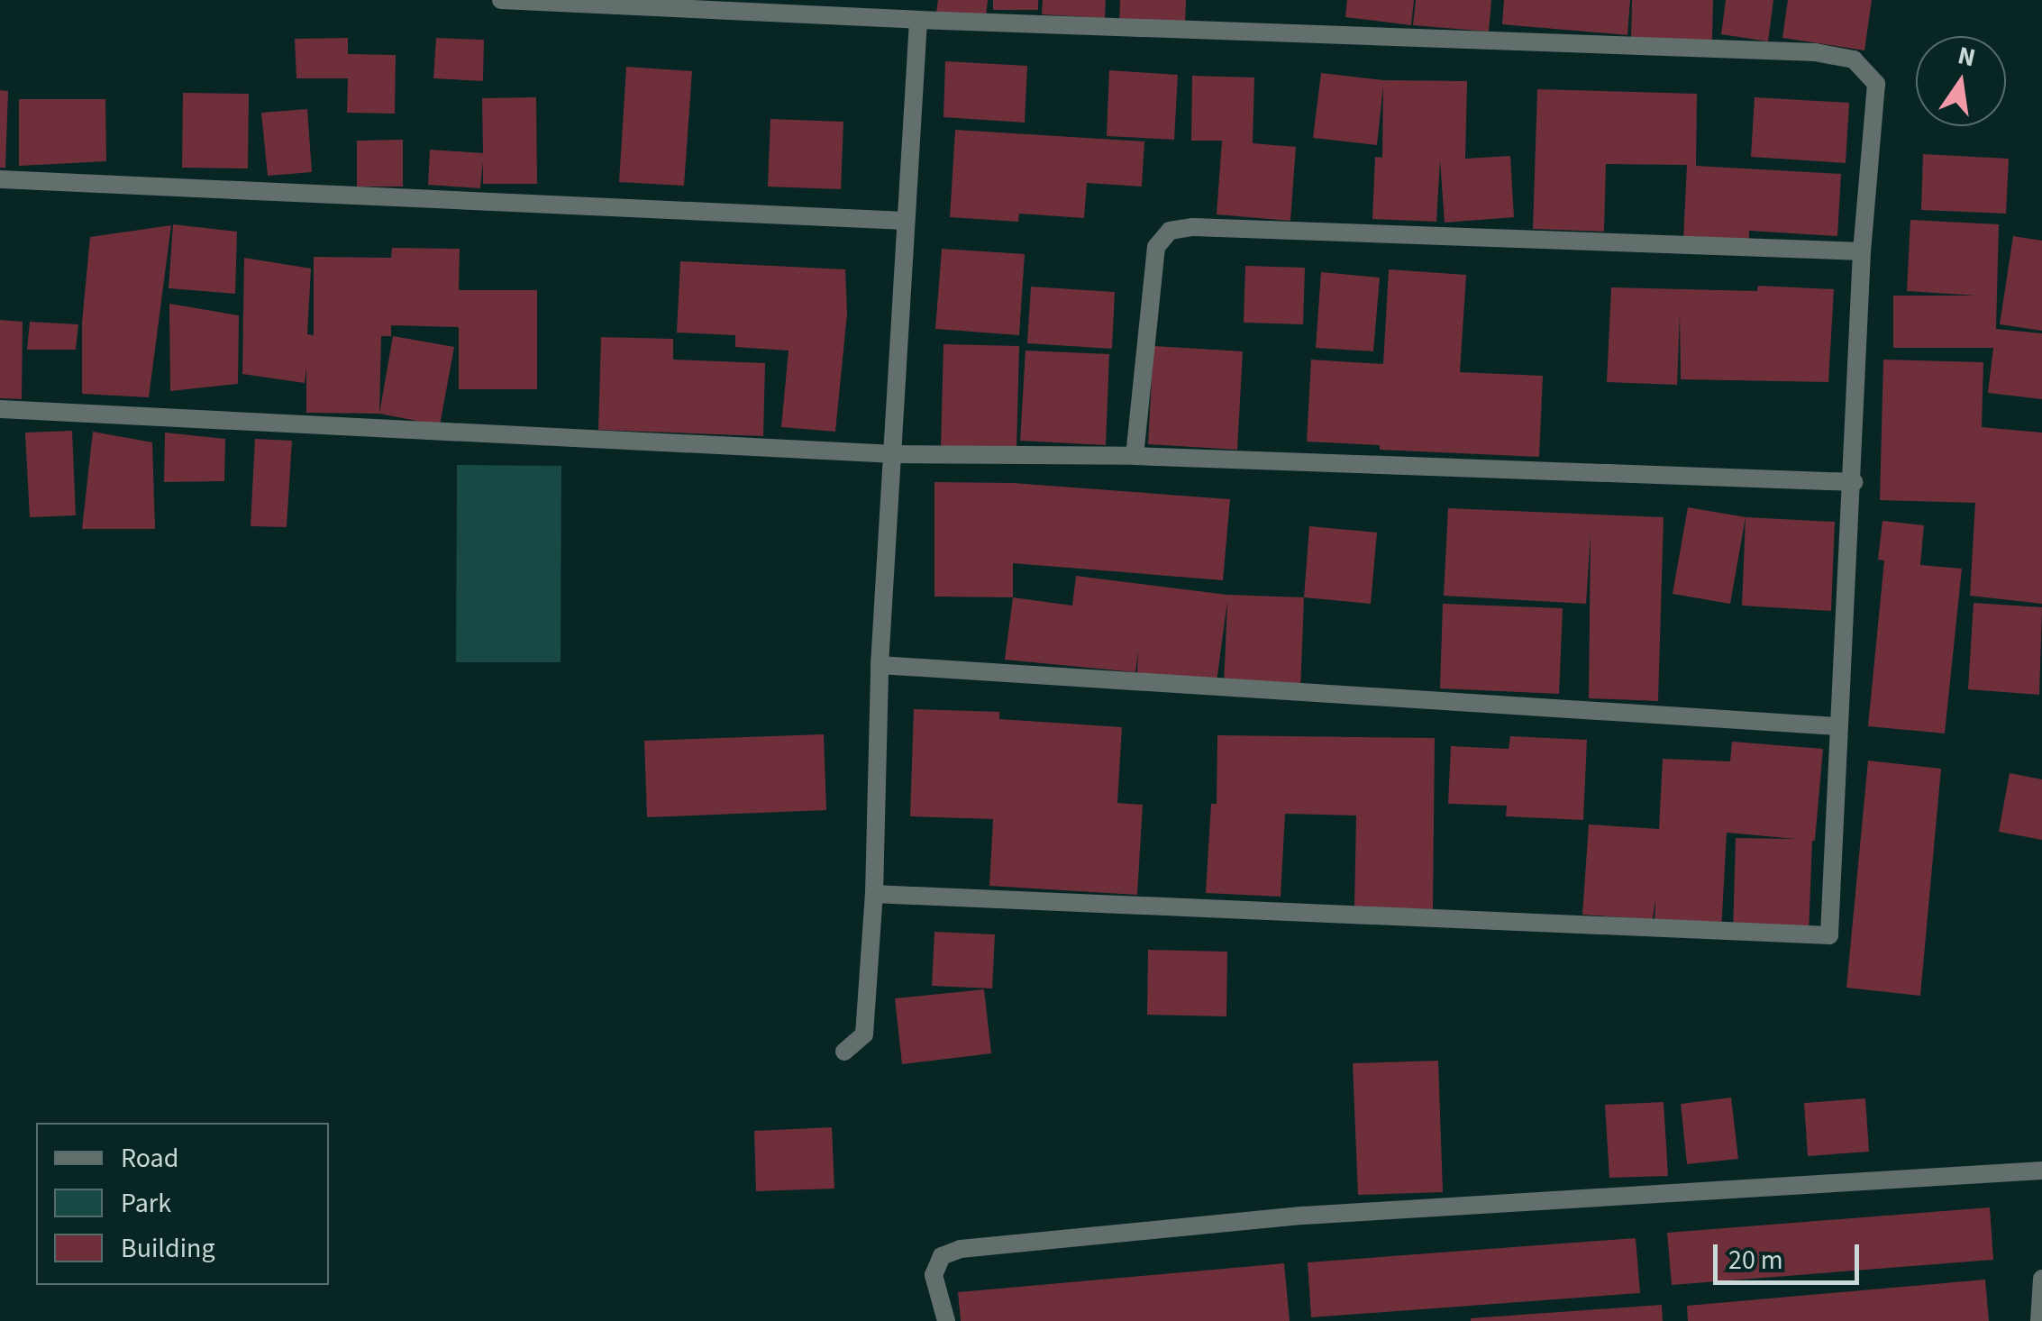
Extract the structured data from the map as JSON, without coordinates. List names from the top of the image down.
{
  "legend": ["Road", "Park", "Building"],
  "scale_bar": "20 m",
  "north": "top"
}
